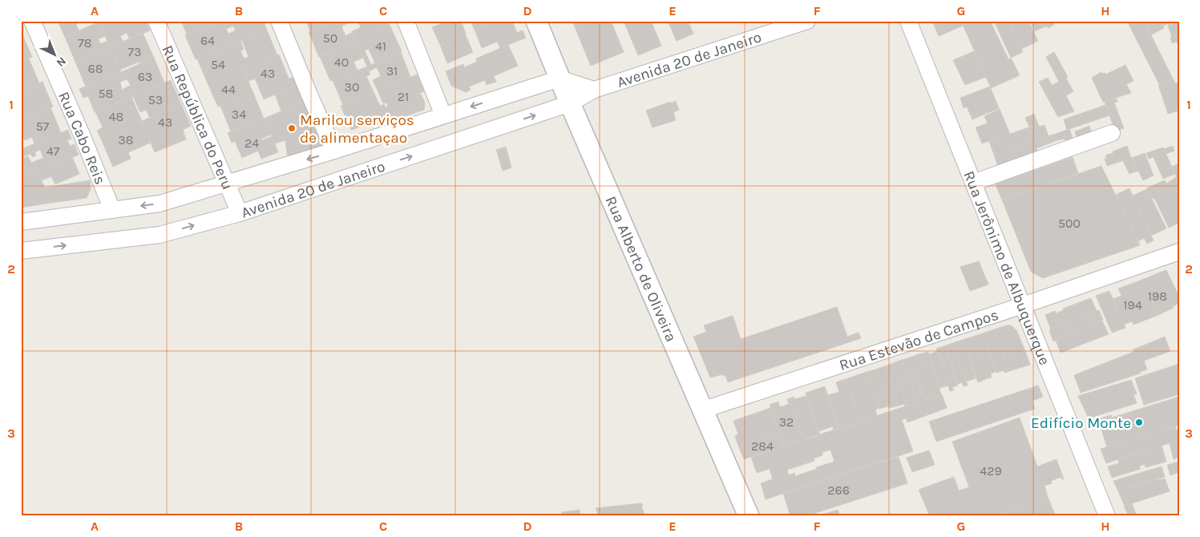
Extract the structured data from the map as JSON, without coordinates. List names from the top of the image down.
{
  "streets": {
    "street": [
      "Avenida 20 de Janeiro",
      "Rua República do Peru",
      "Rua Cabo Reis",
      "Rua Alberto de Oliveira",
      "Rua Jerônimo de Albuquerque",
      "Rua Estevão de Campos"
    ]
  },
  "crossings": [
    ["Avenida 20 de Janeiro", "Rua República do Peru"],
    ["Avenida 20 de Janeiro", "Rua Cabo Reis"],
    ["Avenida 20 de Janeiro", "Rua Alberto de Oliveira"],
    ["Rua Alberto de Oliveira", "Rua Estevão de Campos"],
    ["Rua Jerônimo de Albuquerque", "Rua Estevão de Campos"]
  ],
  "places": ["Marilou serviços de alimentaçao", "Edifício Monte"],
  "house_numbers": [
    "50",
    "64",
    "78",
    "41",
    "73",
    "40",
    "54",
    "68",
    "31",
    "43",
    "63",
    "30",
    "44",
    "58",
    "21",
    "53",
    "34",
    "48",
    "43",
    "57",
    "38",
    "24",
    "47",
    "500",
    "198",
    "194",
    "32",
    "284",
    "429",
    "266"
  ],
  "north": "bottom right",
  "grid": {
    "columns": [
      "A",
      "B",
      "C",
      "D",
      "E",
      "F",
      "G",
      "H"
    ],
    "rows": ["1", "2", "3"]
  }
}
